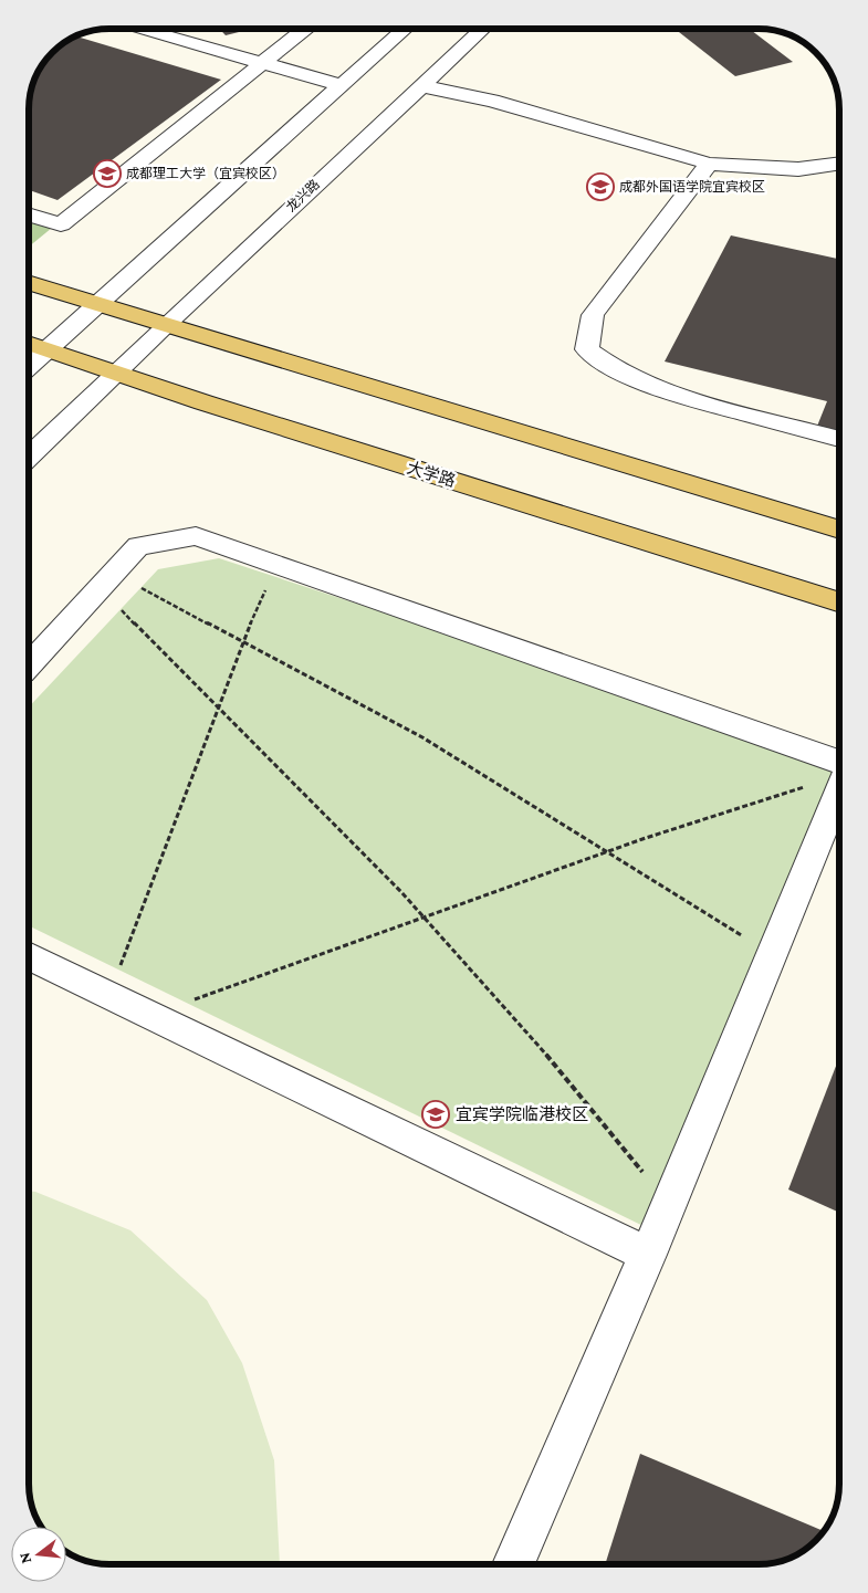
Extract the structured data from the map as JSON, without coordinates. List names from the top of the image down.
{
  "streets": {
    "main road": ["大学路"],
    "street": ["龙兴路"]
  },
  "crossings": [
    ["龙兴路", "大学路"]
  ],
  "places": {
    "school or university": ["成都理工大学（宜宾校区）", "成都外国语学院宜宾校区", "宜宾学院临港校区"]
  },
  "north": "left"
}
